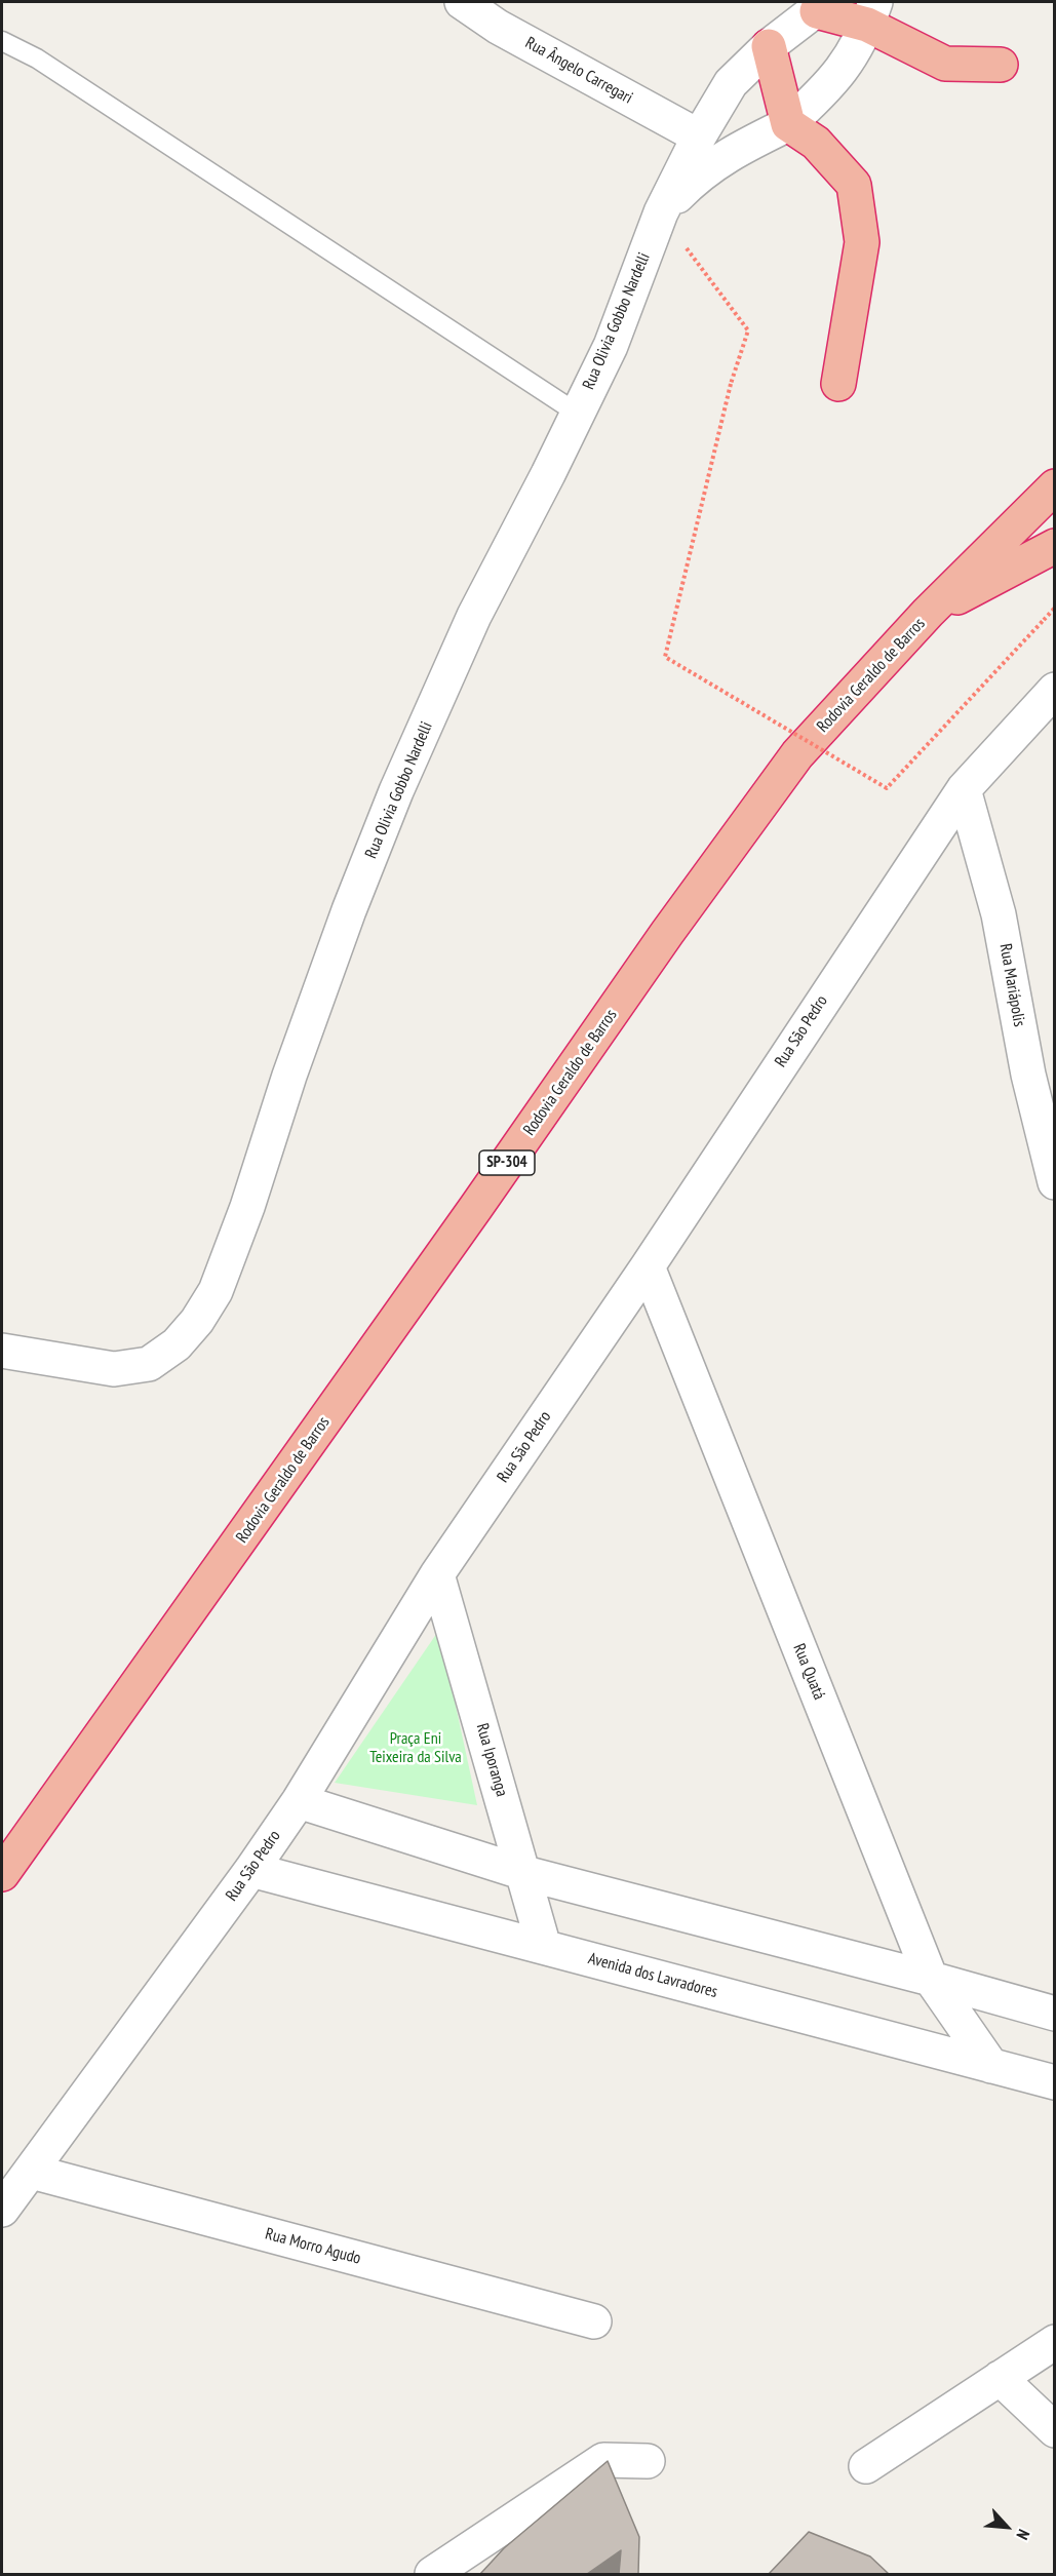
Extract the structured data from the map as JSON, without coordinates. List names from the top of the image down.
{
  "streets": {
    "highway": ["Rodovia Geraldo de Barros", "SP-304"],
    "street": [
      "Rua Ângelo Carregari",
      "Rua Olivia Gobbo Nardelli",
      "Rua Mariápolis",
      "Rua São Pedro",
      "Rua Quatá",
      "Rua Iporanga",
      "Avenida dos Lavradores",
      "Rua Morro Agudo"
    ]
  },
  "crossings": [
    ["Rua Ângelo Carregari", "Rua Olivia Gobbo Nardelli"],
    ["Rua Mariápolis", "Rua São Pedro"],
    ["Rua São Pedro", "Rua Quatá"],
    ["Rua São Pedro", "Rua Iporanga"],
    ["Rua São Pedro", "Avenida dos Lavradores"],
    ["Rua São Pedro", "Rua Morro Agudo"],
    ["Rua Quatá", "Avenida dos Lavradores"],
    ["Rua Iporanga", "Avenida dos Lavradores"]
  ],
  "parks": ["Praça Eni Teixeira da Silva"],
  "north": "bottom right"
}
